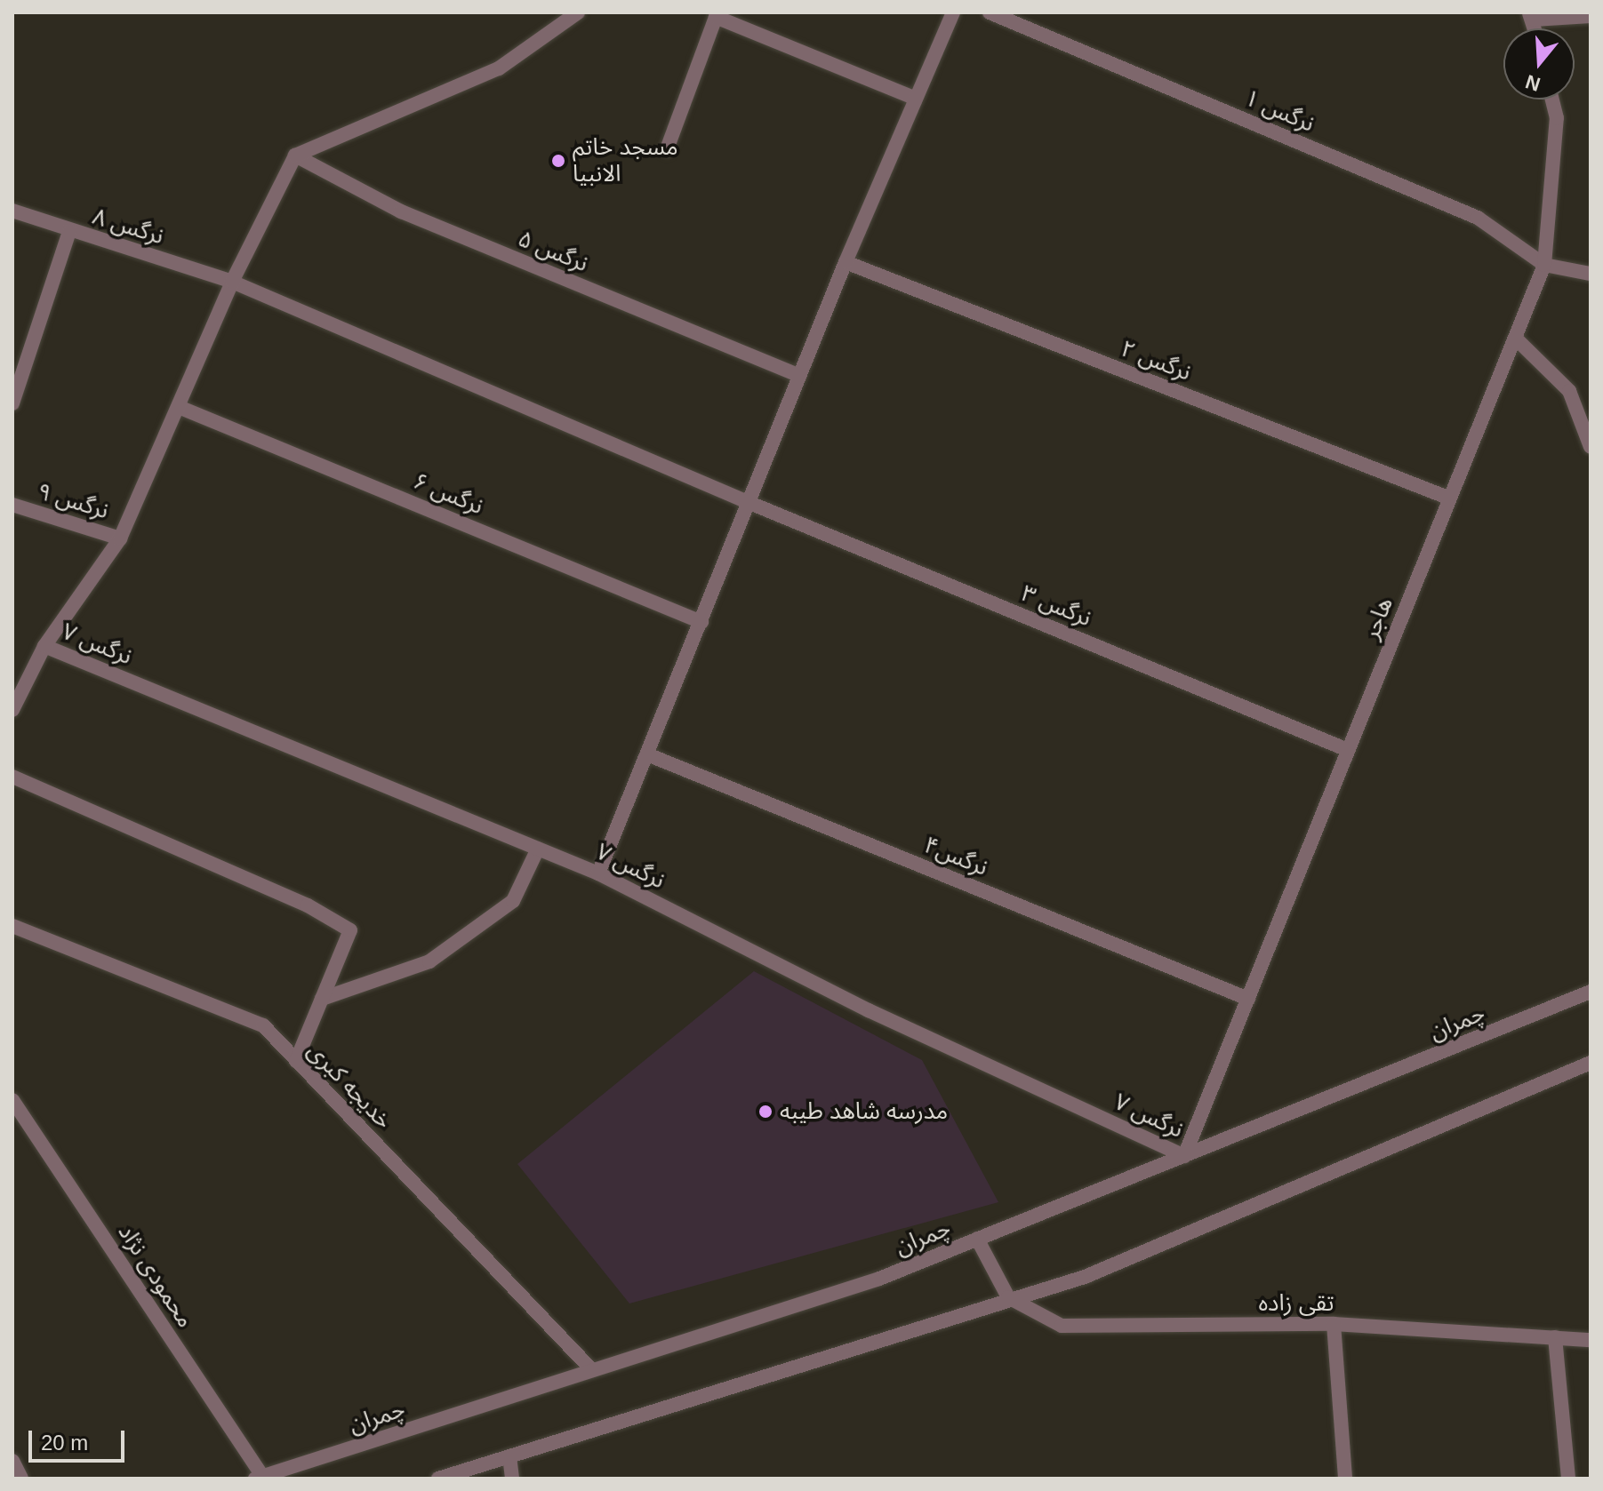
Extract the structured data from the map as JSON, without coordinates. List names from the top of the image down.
{
  "streets": {
    "street": [
      "نرگس ۱",
      "نرگس ۸",
      "نرگس ۵",
      "نرگس ۲",
      "نرگس ۶",
      "نرگس ۹",
      "نرگس ۳",
      "هاجر",
      "نرگس ۷",
      "نرگس۴",
      "چمران",
      "خدیجه کبری",
      "محمودی نژاد",
      "تقی زاده"
    ]
  },
  "crossings": [
    ["نرگس ۱", "هاجر"],
    ["نرگس ۸", "نرگس ۳"],
    ["نرگس ۲", "هاجر"],
    ["نرگس ۳", "هاجر"],
    ["هاجر", "نرگس ۷"],
    ["هاجر", "نرگس۴"],
    ["هاجر", "چمران"],
    ["نرگس ۷", "چمران"],
    ["چمران", "خدیجه کبری"],
    ["چمران", "محمودی نژاد"]
  ],
  "places": ["مسجد خاتم الانبیا", "مدرسه شاهد طیبه"],
  "scale_bar": "20 m",
  "north": "bottom"
}
